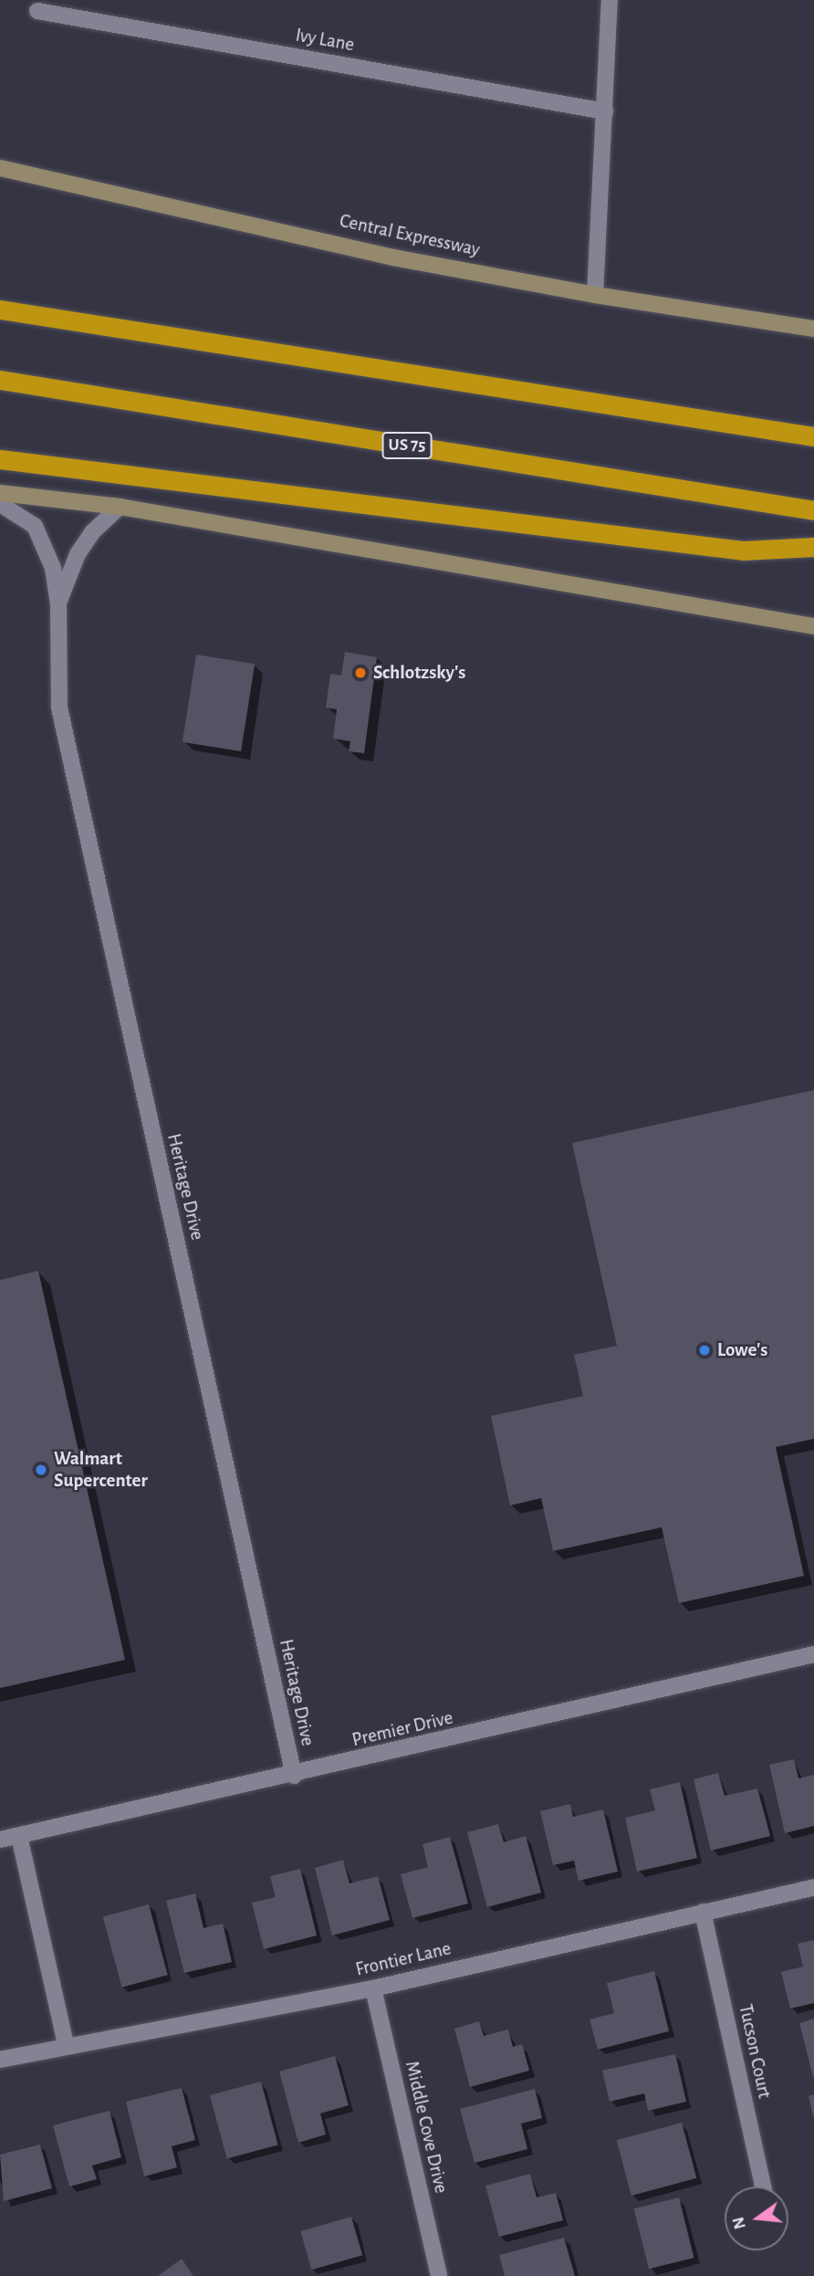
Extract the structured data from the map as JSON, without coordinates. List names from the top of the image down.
{
  "streets": {
    "highway": ["US 75"],
    "main road": ["Central Expressway"],
    "street": [
      "Ivy Lane",
      "Heritage Drive",
      "Premier Drive",
      "Frontier Lane",
      "Tucson Court",
      "Middle Cove Drive"
    ]
  },
  "crossings": [
    ["Heritage Drive", "Premier Drive"],
    ["Frontier Lane", "Tucson Court"],
    ["Frontier Lane", "Middle Cove Drive"]
  ],
  "places": ["Schlotzsky's", "Lowe's", "Walmart Supercenter"],
  "north": "left"
}
